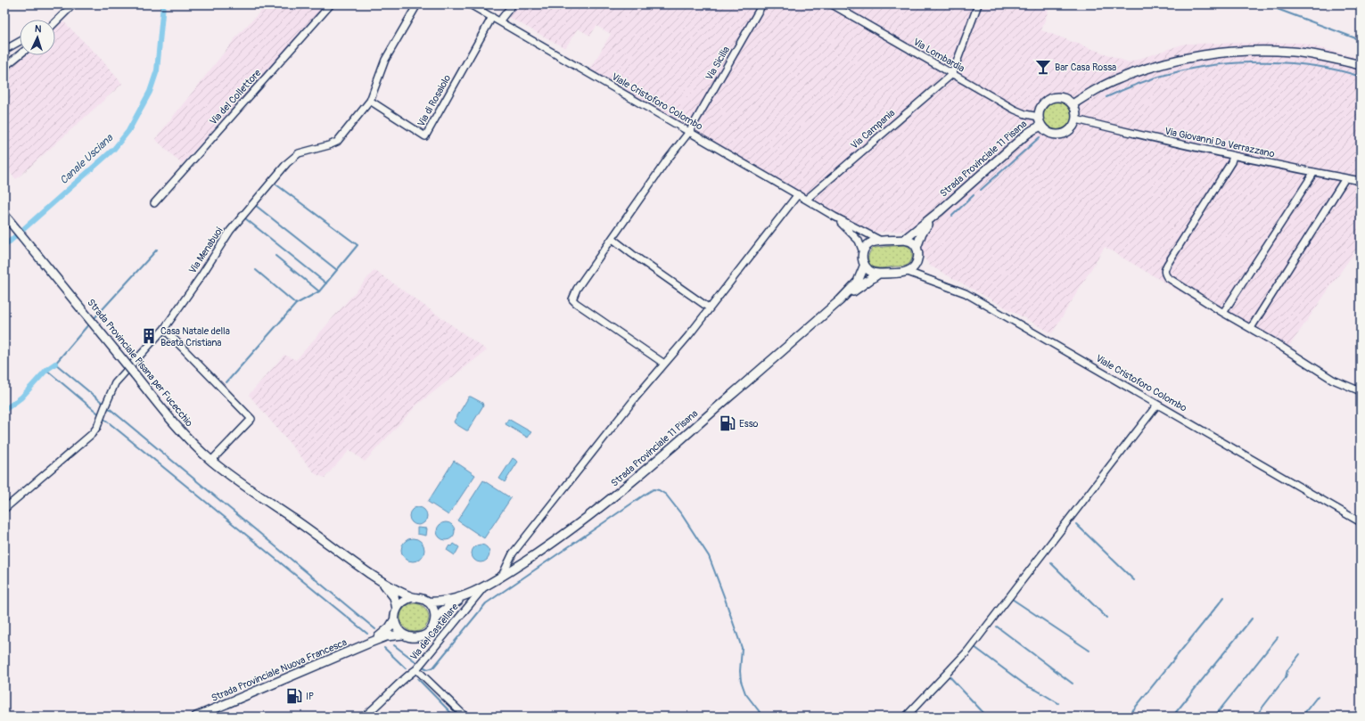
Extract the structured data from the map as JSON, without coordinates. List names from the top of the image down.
{
  "streets": {
    "main road": ["Strada Provinciale 11 Pisana", "Strada Provinciale Pisana per Fucecchio", "Strada Provinciale Nuova Francesca"],
    "street": [
      "Via Lombardia",
      "Via Sicilia",
      "Via del Collettore",
      "Via di Rosaiolo",
      "Viale Cristoforo Colombo",
      "Via Campania",
      "Via Giovanni Da Verrazzano",
      "Via Menabuoi",
      "Via del Castellare"
    ]
  },
  "crossings": [
    ["Via Lombardia", "Via Campania"],
    ["Via Lombardia", "Via Giovanni Da Verrazzano"],
    ["Via Lombardia", "Strada Provinciale 11 Pisana"],
    ["Via Sicilia", "Viale Cristoforo Colombo"],
    ["Via di Rosaiolo", "Viale Cristoforo Colombo"],
    ["Via di Rosaiolo", "Via Menabuoi"],
    ["Viale Cristoforo Colombo", "Via Campania"],
    ["Viale Cristoforo Colombo", "Strada Provinciale 11 Pisana"],
    ["Via Giovanni Da Verrazzano", "Strada Provinciale 11 Pisana"],
    ["Strada Provinciale 11 Pisana", "Strada Provinciale Pisana per Fucecchio"],
    ["Strada Provinciale 11 Pisana", "Via del Castellare"],
    ["Strada Provinciale 11 Pisana", "Strada Provinciale Nuova Francesca"],
    ["Strada Provinciale Pisana per Fucecchio", "Strada Provinciale Nuova Francesca"]
  ],
  "water": ["Canale Usciana"],
  "places": {
    "bar": ["Bar Casa Rossa"],
    "building": ["Casa Natale della Beata Cristiana"],
    "fuel station": ["Esso", "IP"]
  },
  "north": "top"
}
